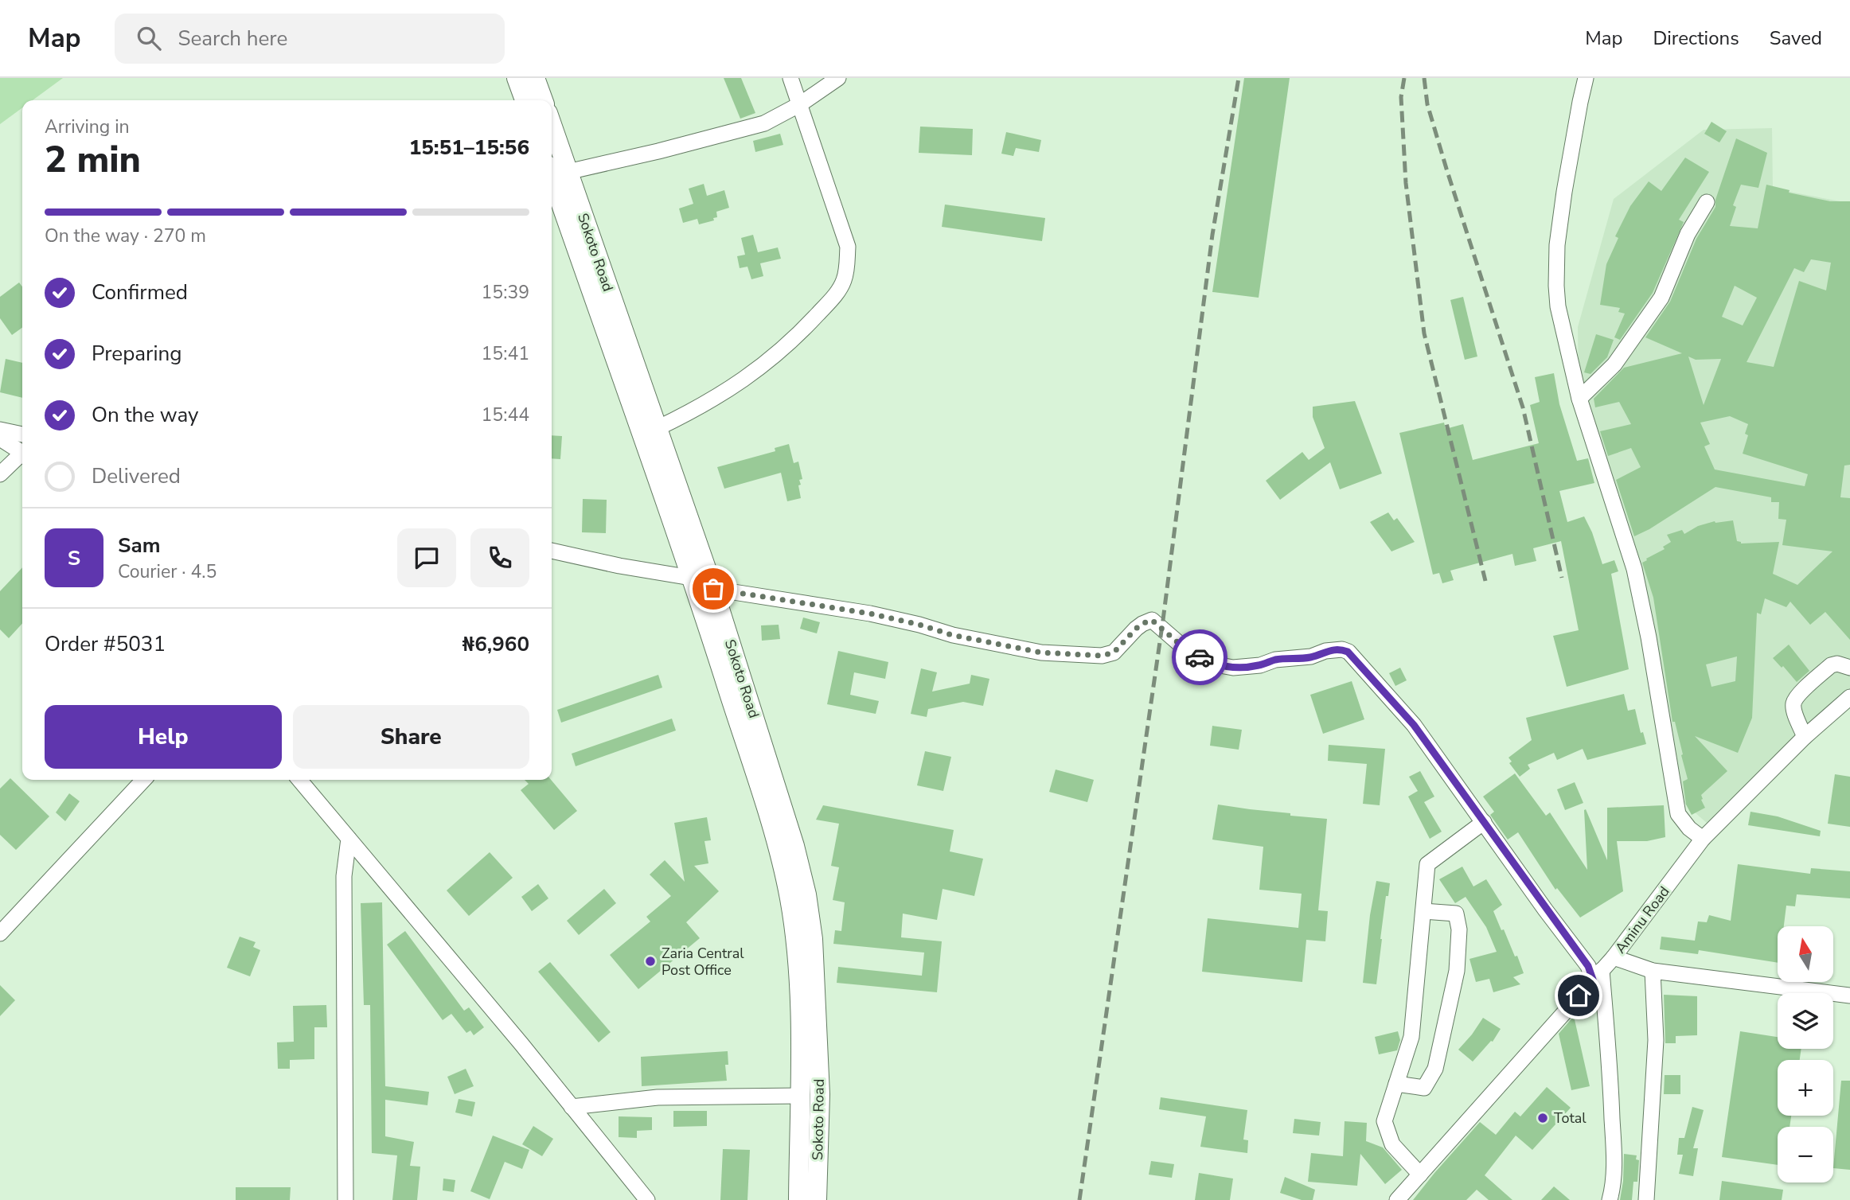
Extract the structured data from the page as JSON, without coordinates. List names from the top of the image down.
{
  "streets": {
    "main road": ["Sokoto Road"],
    "street": ["Aminu Road"]
  },
  "places": ["Zaria Central Post Office", "Total"],
  "north": "top",
  "page": {
    "header": "Map",
    "search": "Search here",
    "nav": ["Map", "Directions", "Saved"],
    "heading": ["2 min", "Arriving in", "15:51–15:56"],
    "panel": [
      "Sam",
      "Courier · 4.5",
      "Order #5031",
      "₦6,960"
    ],
    "bar": "On the way · 270 m",
    "list": [
      ["Confirmed", "15:39"],
      ["Preparing", "15:41"],
      ["On the way", "15:44"],
      "Delivered"
    ],
    "round": "S",
    "buttons": ["Help", "Share"],
    "map_buttons": ["+", "−"]
  }
}
